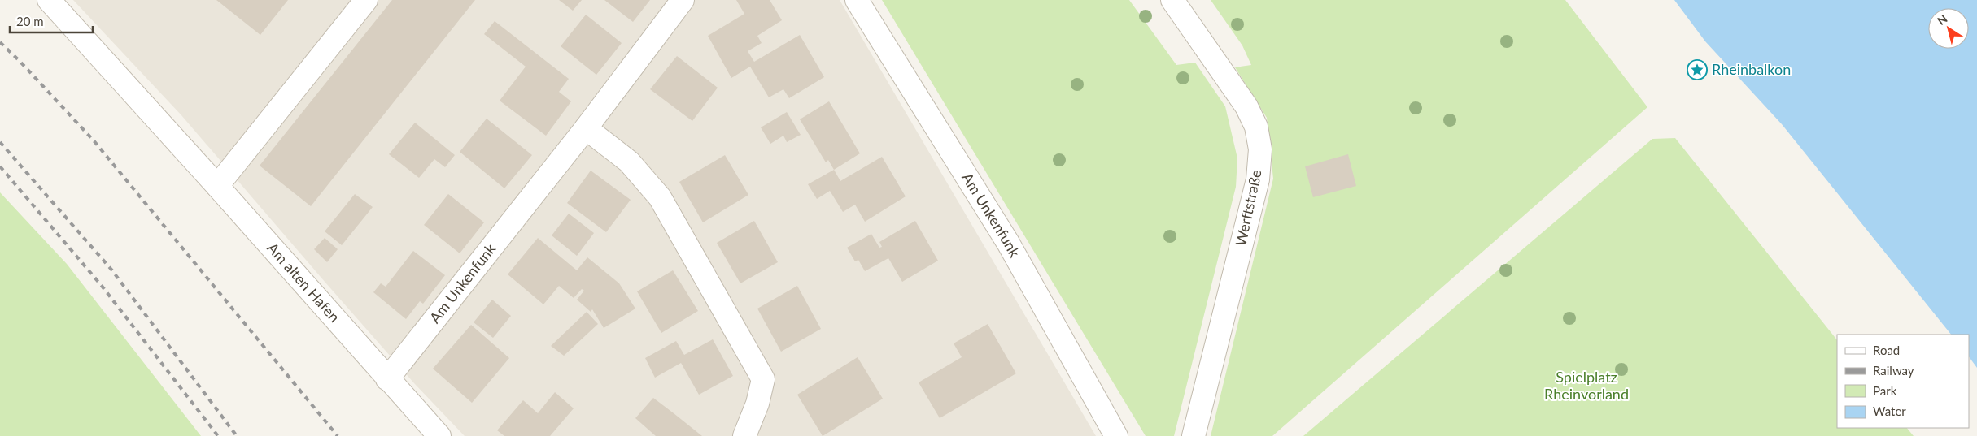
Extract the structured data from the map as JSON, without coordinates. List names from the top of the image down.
{
  "streets": {
    "street": ["Werftstraße", "Am Unkenfunk", "Am alten Hafen"]
  },
  "crossings": [
    ["Am Unkenfunk", "Am alten Hafen"]
  ],
  "parks": ["Spielplatz Rheinvorland"],
  "places": {
    "place": ["Rheinbalkon"]
  },
  "legend": [
    "Road",
    "Railway",
    "Park",
    "Water"
  ],
  "scale_bar": "20 m",
  "north": "top left"
}
